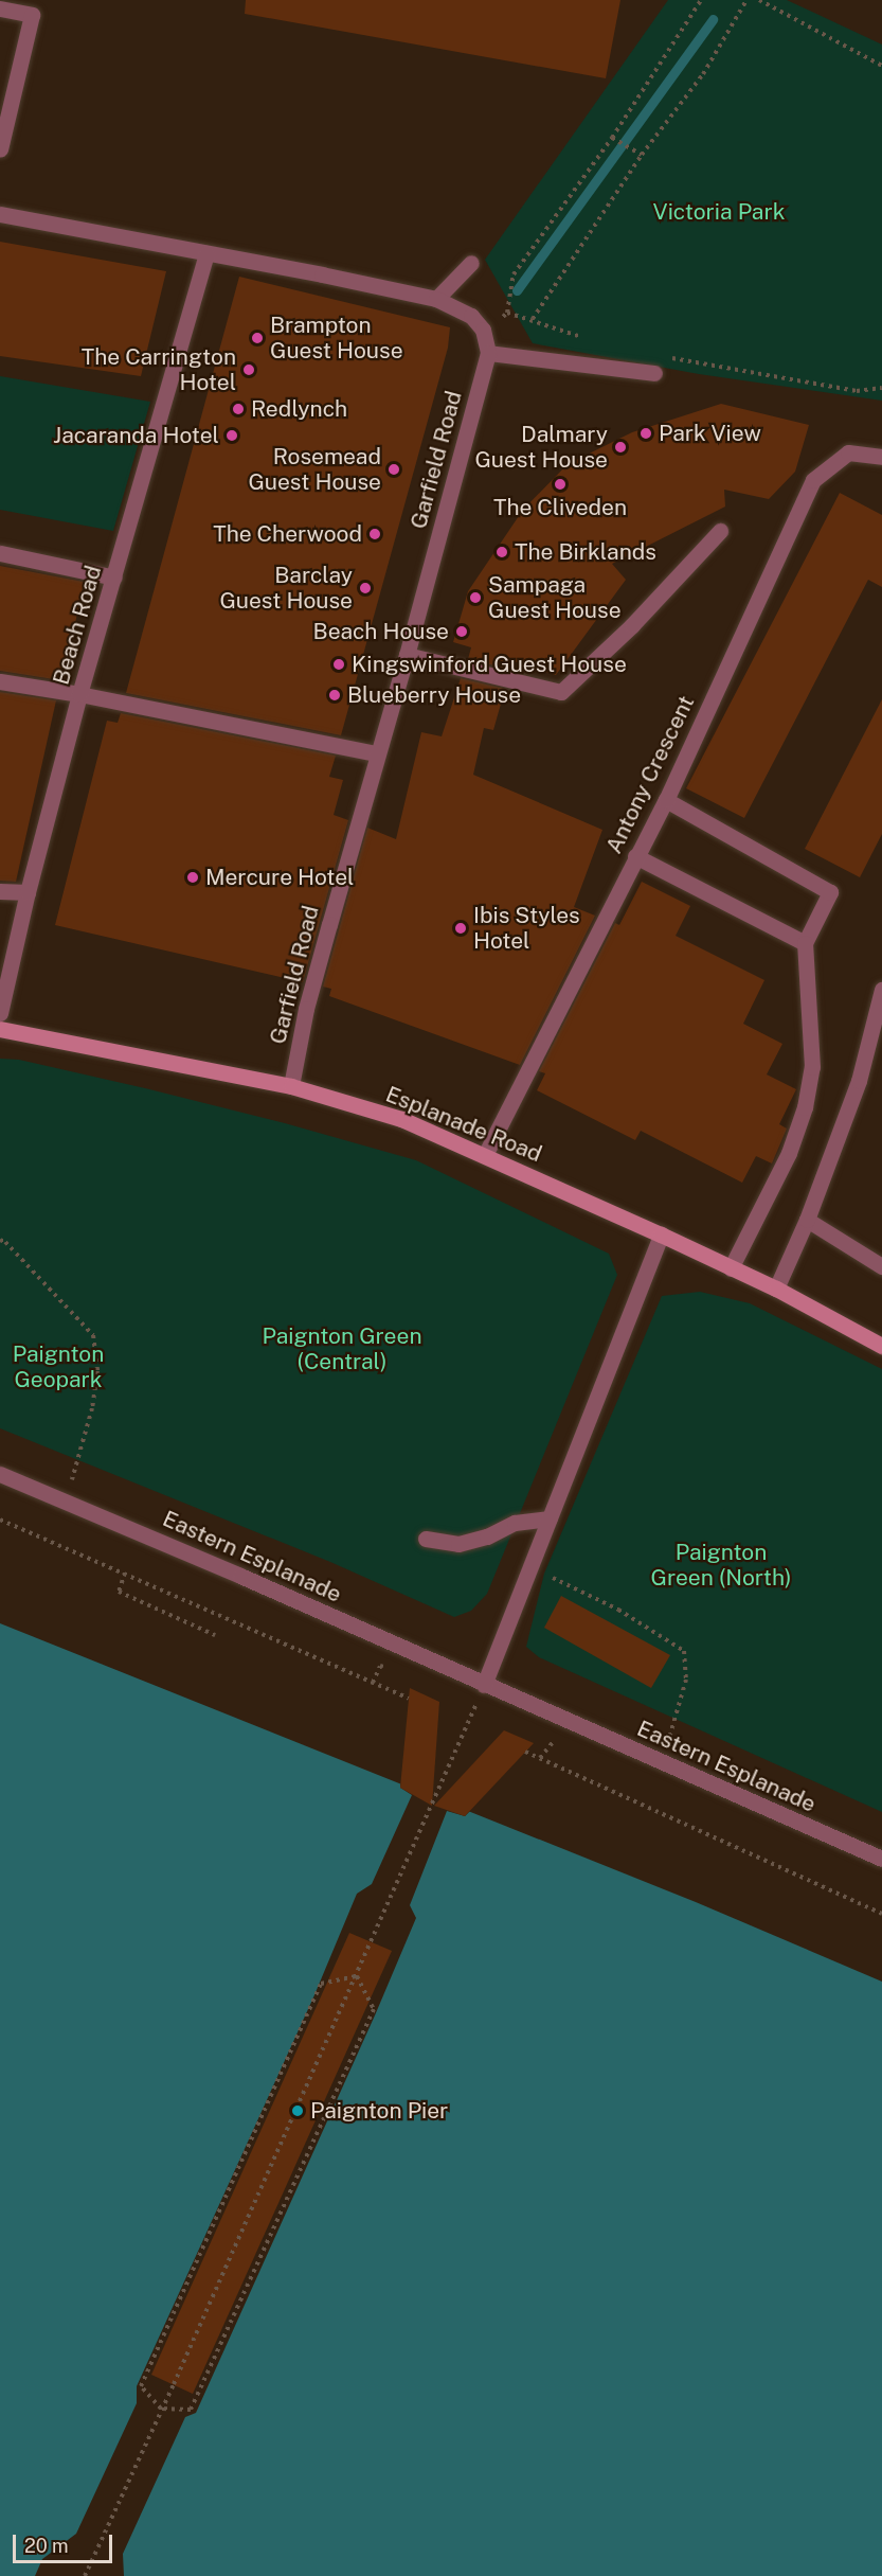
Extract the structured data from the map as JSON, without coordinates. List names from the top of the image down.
{
  "streets": {
    "main road": ["Esplanade Road"],
    "street": [
      "Garfield Road",
      "Beach Road",
      "Antony Crescent",
      "Eastern Esplanade"
    ]
  },
  "crossings": [
    ["Garfield Road", "Esplanade Road"],
    ["Antony Crescent", "Esplanade Road"]
  ],
  "parks": [
    "Victoria Park",
    "Paignton Green (Central)",
    "Paignton Geopark",
    "Paignton Green (North)"
  ],
  "places": [
    "Brampton Guest House",
    "The Carrington Hotel",
    "Redlynch",
    "Park View",
    "Jacaranda Hotel",
    "Dalmary Guest House",
    "Rosemead Guest House",
    "The Cliveden",
    "The Cherwood",
    "The Birklands",
    "Barclay Guest House",
    "Sampaga Guest House",
    "Beach House",
    "Kingswinford Guest House",
    "Blueberry House",
    "Mercure Hotel",
    "Ibis Styles Hotel",
    "Paignton Pier"
  ],
  "scale_bar": "20 m"
}
